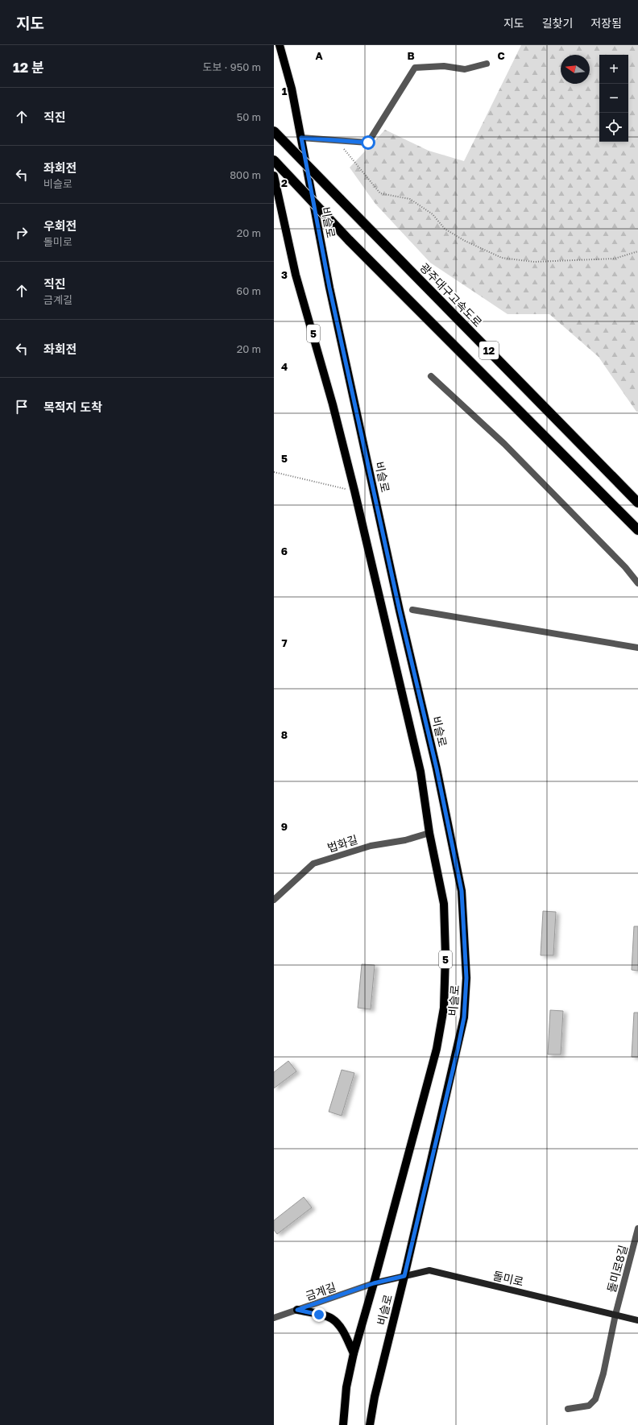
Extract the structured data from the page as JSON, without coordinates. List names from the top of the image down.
{
  "streets": {
    "highway": ["광주대구고속도로", "12"],
    "main road": ["비슬로", "5", "돌미로"],
    "street": ["법화길", "돌미로8길", "금계길"]
  },
  "crossings": [
    ["비슬로", "법화길"],
    ["비슬로", "돌미로"],
    ["비슬로", "금계길"],
    ["돌미로8길", "돌미로"],
    ["돌미로", "금계길"]
  ],
  "north": "left",
  "page": {
    "header": "지도",
    "nav": ["지도", "길찾기", "저장됨"],
    "heading": ["12 분", "도보 · 950 m"],
    "map_buttons": ["+", "−"],
    "list": [
      ["직진", "50 m"],
      ["좌회전", "비슬로", "800 m"],
      ["우회전", "돌미로", "20 m"],
      ["직진", "금계길", "60 m"],
      ["좌회전", "20 m"],
      "목적지 도착"
    ]
  },
  "grid": {
    "columns": ["A", "B", "C"],
    "rows": [
      "1",
      "2",
      "3",
      "4",
      "5",
      "6",
      "7",
      "8",
      "9"
    ]
  }
}
